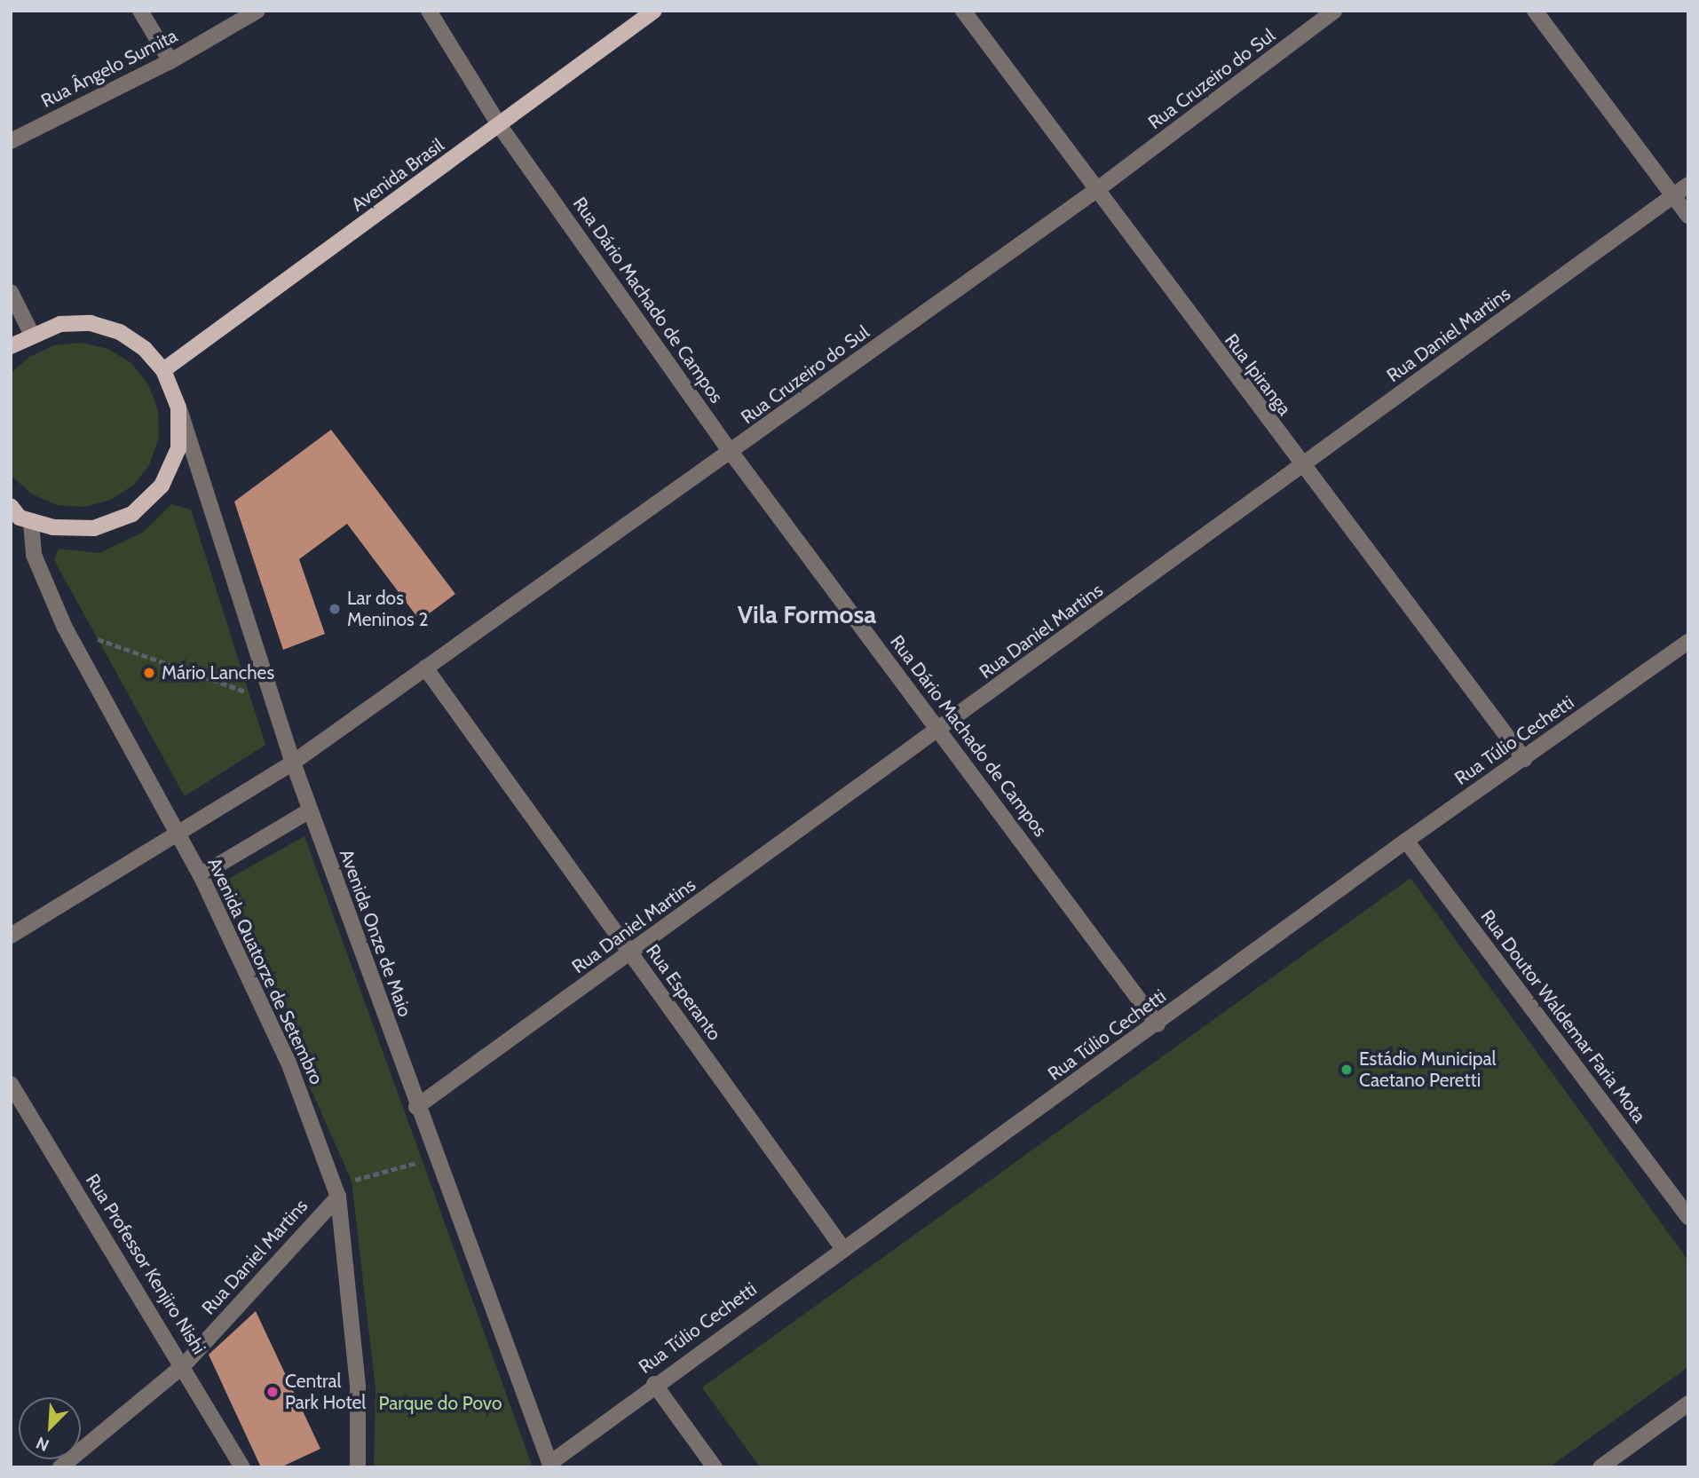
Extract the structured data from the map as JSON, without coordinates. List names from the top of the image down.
{
  "streets": {
    "main road": ["Avenida Brasil"],
    "street": [
      "Rua Ângelo Sumita",
      "Rua Cruzeiro do Sul",
      "Rua Dário Machado de Campos",
      "Rua Daniel Martins",
      "Rua Ipiranga",
      "Rua Túlio Cechetti",
      "Avenida Onze de Maio",
      "Avenida Quatorze de Setembro",
      "Rua Esperanto",
      "Rua Doutor Waldemar Faria Mota",
      "Rua Professor Kenjiro Nishi"
    ]
  },
  "crossings": [
    ["Rua Cruzeiro do Sul", "Rua Dário Machado de Campos"],
    ["Rua Cruzeiro do Sul", "Rua Ipiranga"],
    ["Rua Cruzeiro do Sul", "Avenida Onze de Maio"],
    ["Rua Cruzeiro do Sul", "Avenida Quatorze de Setembro"],
    ["Rua Cruzeiro do Sul", "Rua Esperanto"],
    ["Avenida Brasil", "Rua Dário Machado de Campos"],
    ["Rua Dário Machado de Campos", "Rua Daniel Martins"],
    ["Rua Dário Machado de Campos", "Rua Túlio Cechetti"],
    ["Rua Daniel Martins", "Rua Ipiranga"],
    ["Rua Daniel Martins", "Avenida Onze de Maio"],
    ["Rua Daniel Martins", "Avenida Quatorze de Setembro"],
    ["Rua Daniel Martins", "Rua Esperanto"],
    ["Rua Daniel Martins", "Rua Professor Kenjiro Nishi"],
    ["Rua Ipiranga", "Rua Túlio Cechetti"],
    ["Rua Túlio Cechetti", "Avenida Onze de Maio"],
    ["Rua Túlio Cechetti", "Rua Esperanto"],
    ["Rua Túlio Cechetti", "Rua Doutor Waldemar Faria Mota"]
  ],
  "districts": ["Vila Formosa"],
  "parks": ["Parque do Povo"],
  "places": [
    "Lar dos Meninos 2",
    "Mário Lanches",
    "Estádio Municipal Caetano Peretti",
    "Central Park Hotel"
  ],
  "north": "bottom left"
}
